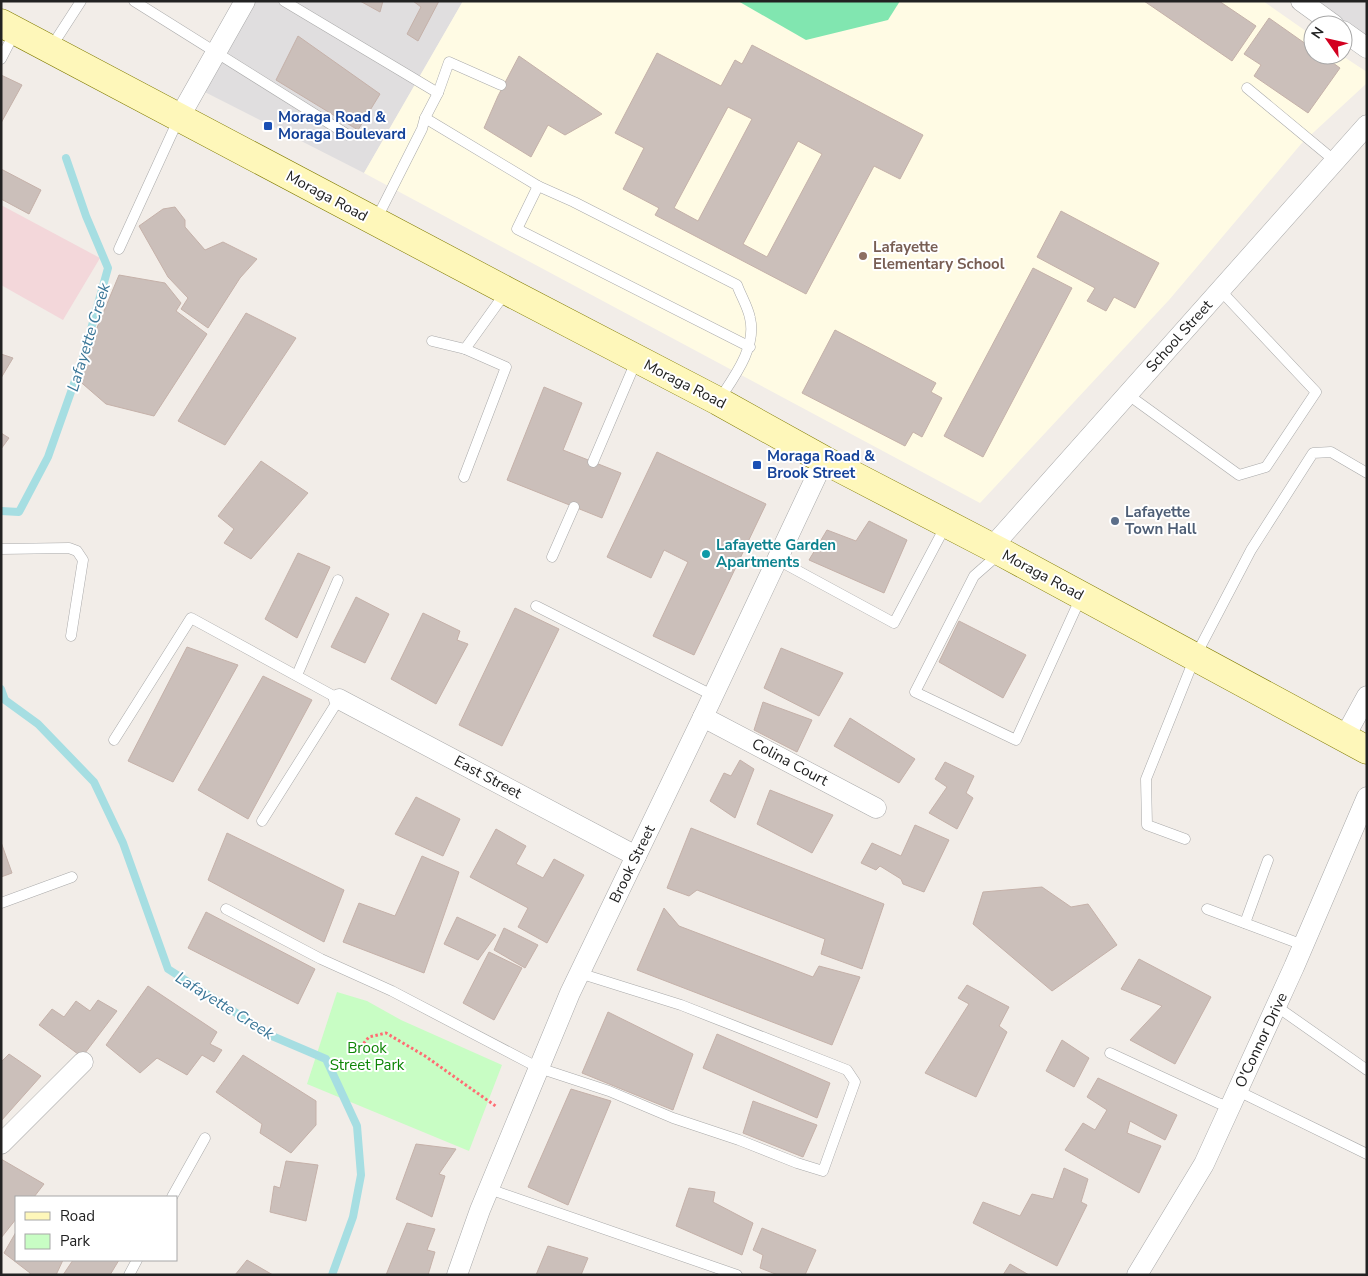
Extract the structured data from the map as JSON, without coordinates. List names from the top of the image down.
{
  "streets": {
    "main road": ["Moraga Road"],
    "street": [
      "School Street",
      "Colina Court",
      "East Street",
      "Brook Street",
      "O'Connor Drive"
    ]
  },
  "crossings": [
    ["Moraga Road", "School Street"],
    ["Moraga Road", "Brook Street"],
    ["Colina Court", "Brook Street"],
    ["East Street", "Brook Street"]
  ],
  "water": ["Lafayette Creek"],
  "parks": ["Brook Street Park"],
  "places": {
    "transit": ["Moraga Road & Moraga Boulevard", "Moraga Road & Brook Street"],
    "other": ["Lafayette Elementary School", "Lafayette Town Hall", "Lafayette Garden Apartments"]
  },
  "legend": ["Road", "Park"],
  "north": "top left"
}
